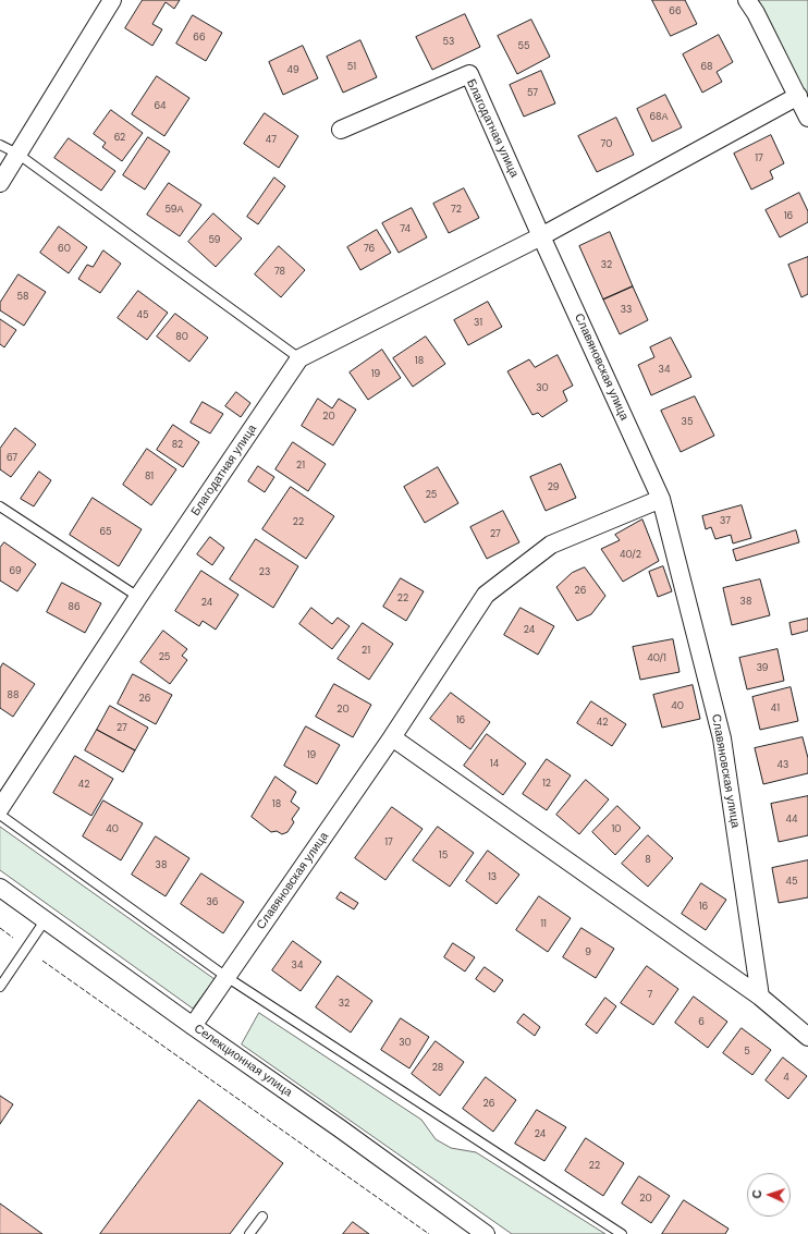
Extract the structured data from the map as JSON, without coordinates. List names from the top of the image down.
{
  "streets": {
    "street": ["Благодатная улица", "Славяновская улица", "Селекционная улица"]
  },
  "crossings": [
    ["Благодатная улица", "Славяновская улица"],
    ["Славяновская улица", "Селекционная улица"]
  ],
  "house_numbers": [
    "66",
    "66",
    "53",
    "55",
    "51",
    "68",
    "49",
    "57",
    "64",
    "68А",
    "62",
    "47",
    "70",
    "17",
    "59А",
    "72",
    "16",
    "74",
    "59",
    "60",
    "76",
    "32",
    "78",
    "58",
    "33",
    "45",
    "31",
    "80",
    "18",
    "34",
    "19",
    "30",
    "20",
    "35",
    "82",
    "67",
    "21",
    "81",
    "29",
    "25",
    "37",
    "22",
    "65",
    "27",
    "40/2",
    "69",
    "23",
    "26",
    "22",
    "38",
    "24",
    "86",
    "24",
    "21",
    "25",
    "40/1",
    "39",
    "88",
    "26",
    "40",
    "41",
    "20",
    "16",
    "42",
    "27",
    "19",
    "14",
    "43",
    "12",
    "42",
    "18",
    "44",
    "40",
    "10",
    "17",
    "15",
    "8",
    "38",
    "13",
    "45",
    "36",
    "16",
    "11",
    "9",
    "34",
    "7",
    "32",
    "6",
    "30",
    "5",
    "28",
    "4",
    "26",
    "24",
    "22",
    "20"
  ],
  "north": "left"
}
